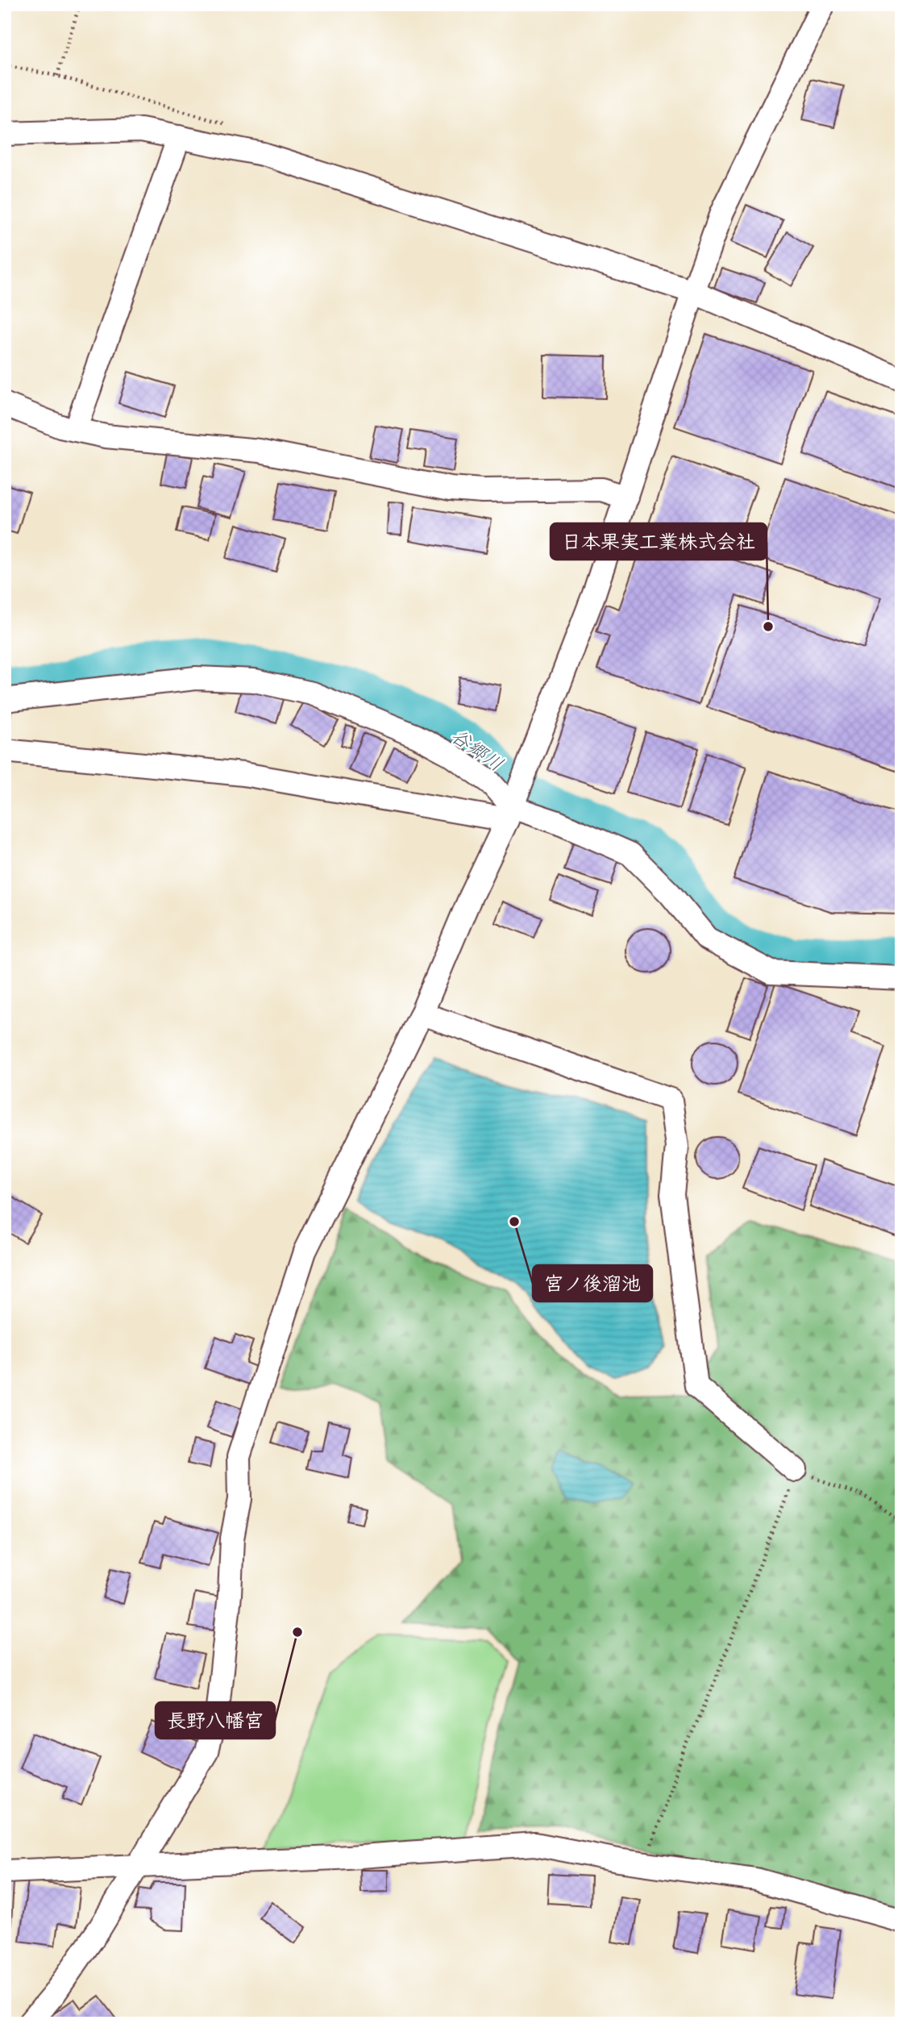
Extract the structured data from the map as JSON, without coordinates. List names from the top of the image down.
{
  "water": ["谷郷川"],
  "places": ["日本果実工業株式会社", "宮ノ後溜池", "長野八幡宮"]
}
